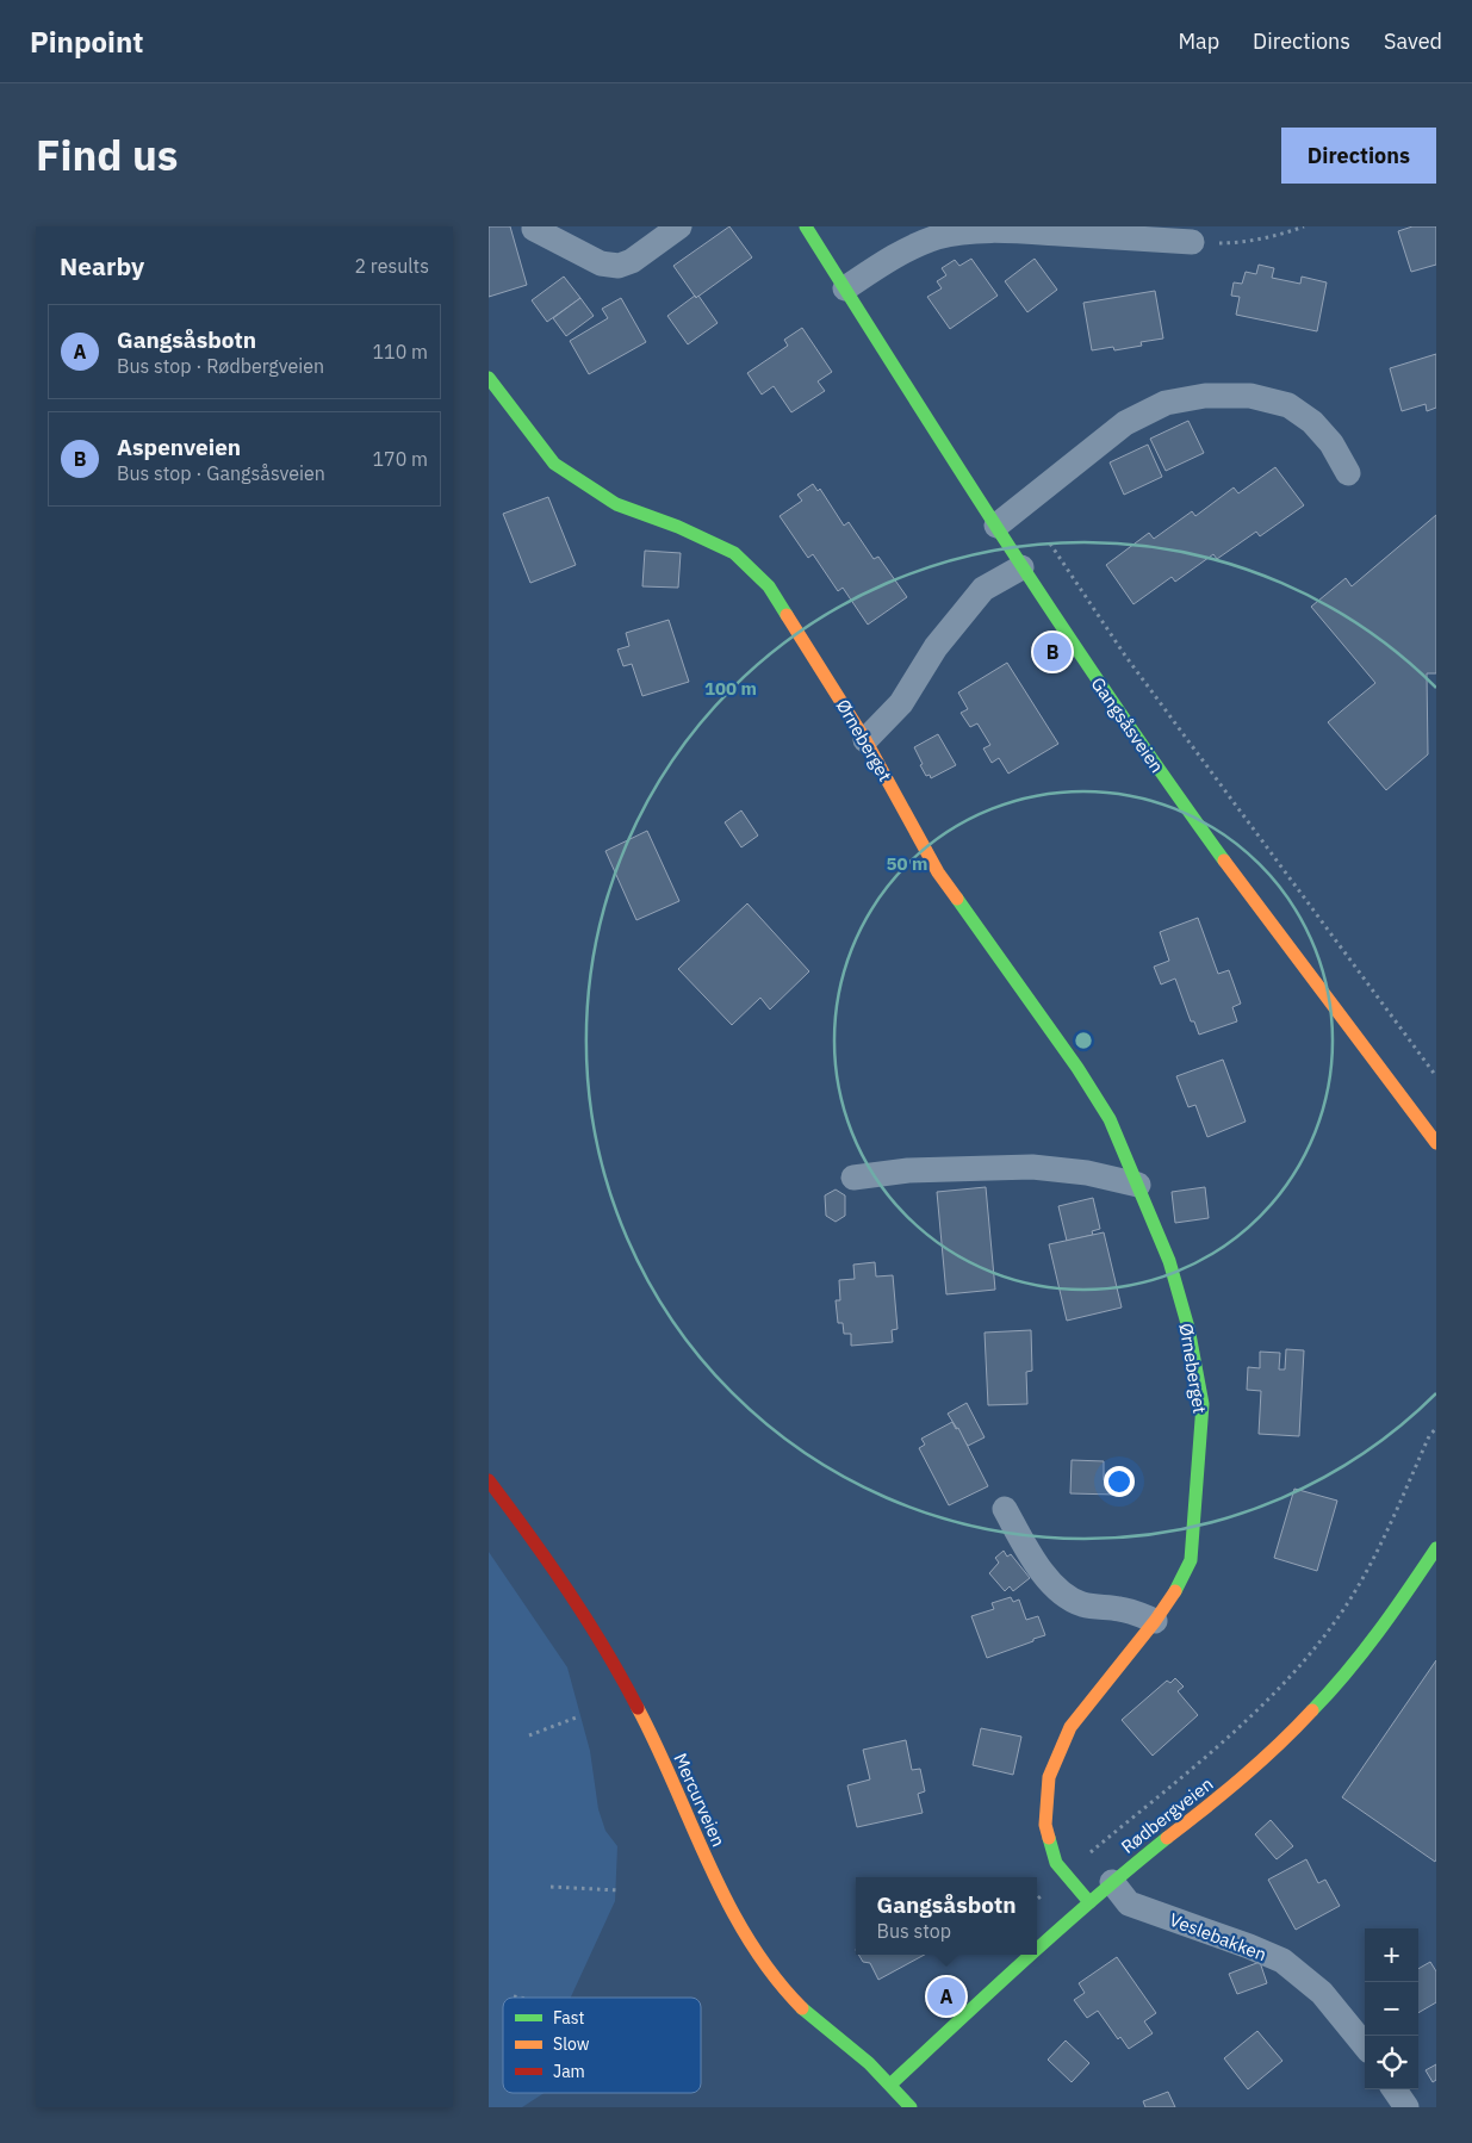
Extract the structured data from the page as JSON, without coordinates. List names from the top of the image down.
{
  "streets": {
    "street": [
      "Gangsåsveien",
      "Ørneberget",
      "Mercurveien",
      "Rødbergveien",
      "Veslebakken"
    ]
  },
  "crossings": [
    ["Ørneberget", "Rødbergveien"],
    ["Mercurveien", "Rødbergveien"],
    ["Rødbergveien", "Veslebakken"]
  ],
  "legend": ["Fast", "Slow", "Jam"],
  "page": {
    "header": "Pinpoint",
    "nav": ["Map", "Directions", "Saved"],
    "title": "Find us",
    "buttons": "Directions",
    "heading": ["Nearby", "2 results"],
    "list": [
      {
        "mark": "A",
        "name": "Gangsåsbotn",
        "note": "Bus stop · Rødbergveien",
        "value": "110 m"
      },
      {
        "mark": "B",
        "name": "Aspenveien",
        "note": "Bus stop · Gangsåsveien",
        "value": "170 m"
      }
    ],
    "pins": ["B", "A"],
    "popup": ["Gangsåsbotn", "Bus stop"],
    "map_buttons": ["+", "−"]
  },
  "rings": ["100 m", "50 m"]
}
